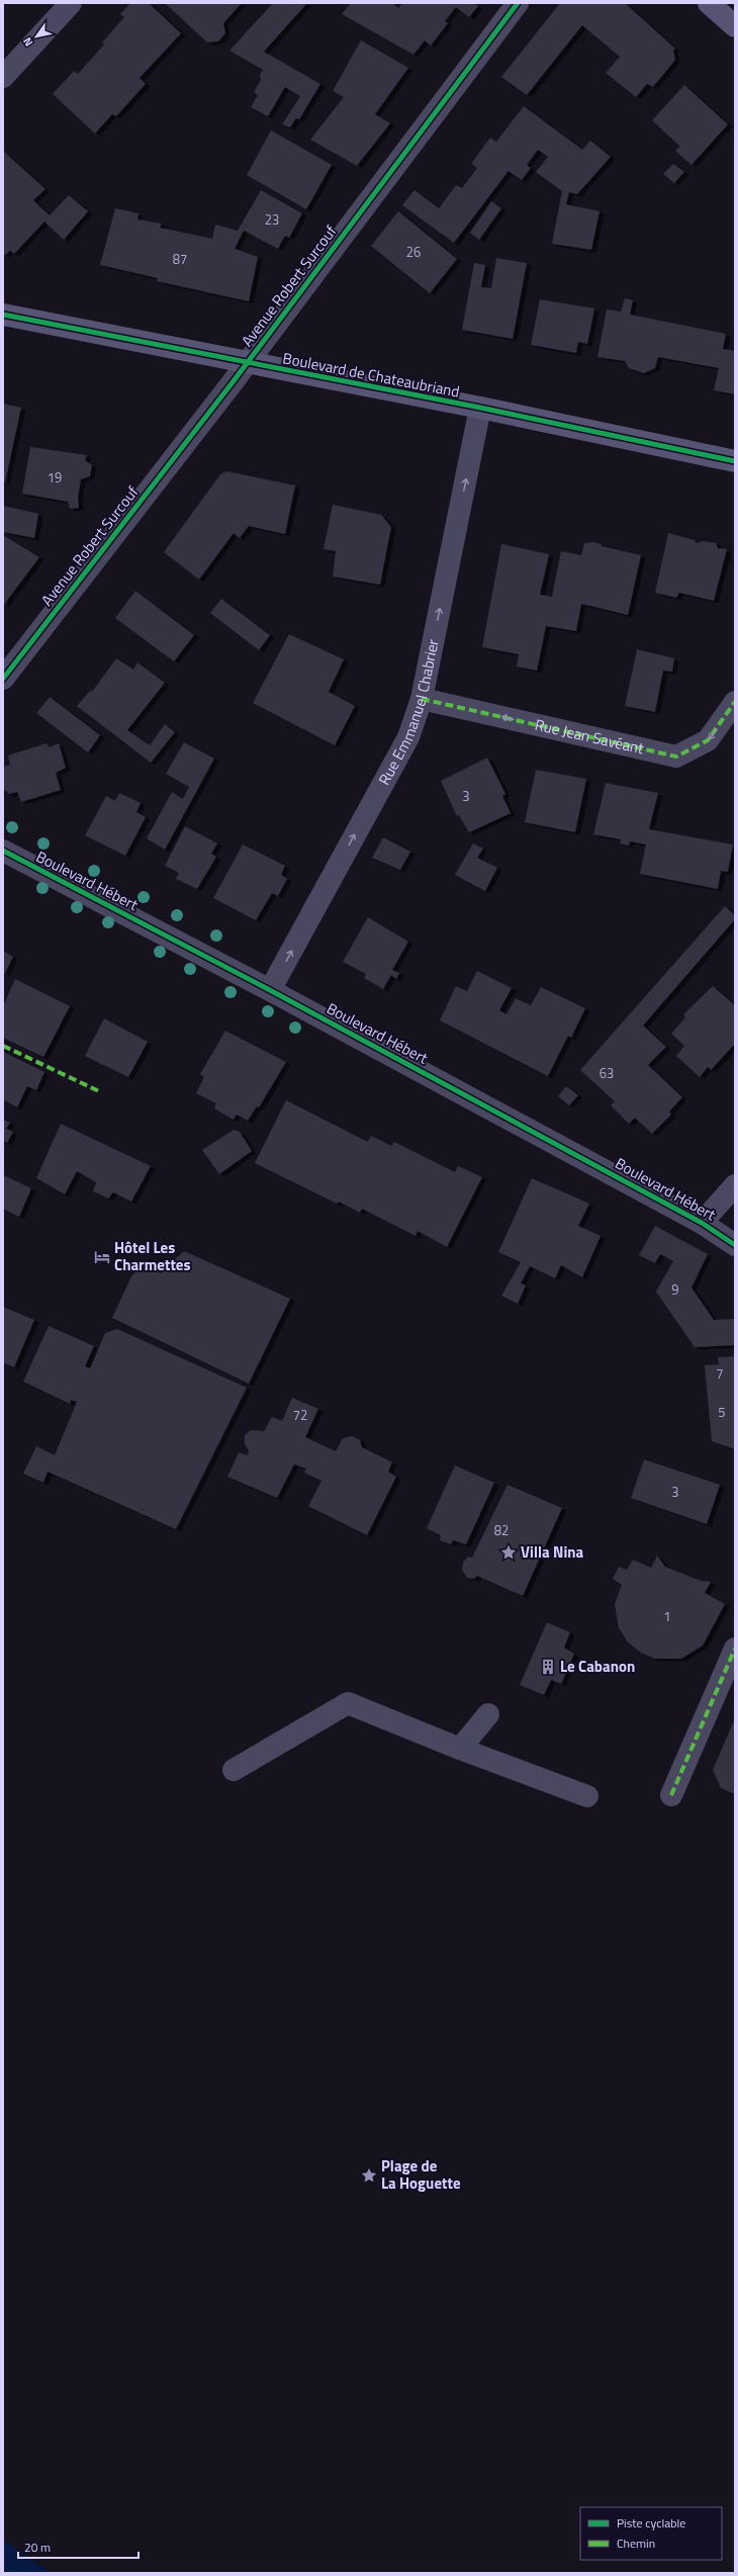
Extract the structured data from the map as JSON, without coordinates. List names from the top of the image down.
{
  "streets": {
    "main road": ["Boulevard de Chateaubriand"],
    "street": [
      "Avenue Robert Surcouf",
      "Rue Emmanuel Chabrier",
      "Rue Jean Savéant",
      "Boulevard Hébert"
    ]
  },
  "crossings": [
    ["Avenue Robert Surcouf", "Boulevard de Chateaubriand"],
    ["Boulevard de Chateaubriand", "Rue Emmanuel Chabrier"],
    ["Rue Emmanuel Chabrier", "Rue Jean Savéant"],
    ["Rue Emmanuel Chabrier", "Boulevard Hébert"]
  ],
  "one_way": ["Rue Emmanuel Chabrier", "Rue Jean Savéant"],
  "places": {
    "hotel": ["Hôtel Les Charmettes"],
    "place": ["Villa Nina", "Plage de La Hoguette"],
    "building": ["Le Cabanon"]
  },
  "house_numbers": [
    "23",
    "26",
    "87",
    "19",
    "3",
    "63",
    "9",
    "7",
    "5",
    "72",
    "3",
    "82",
    "1"
  ],
  "legend": ["Piste cyclable", "Chemin"],
  "scale_bar": "20 m",
  "north": "bottom left"
}
